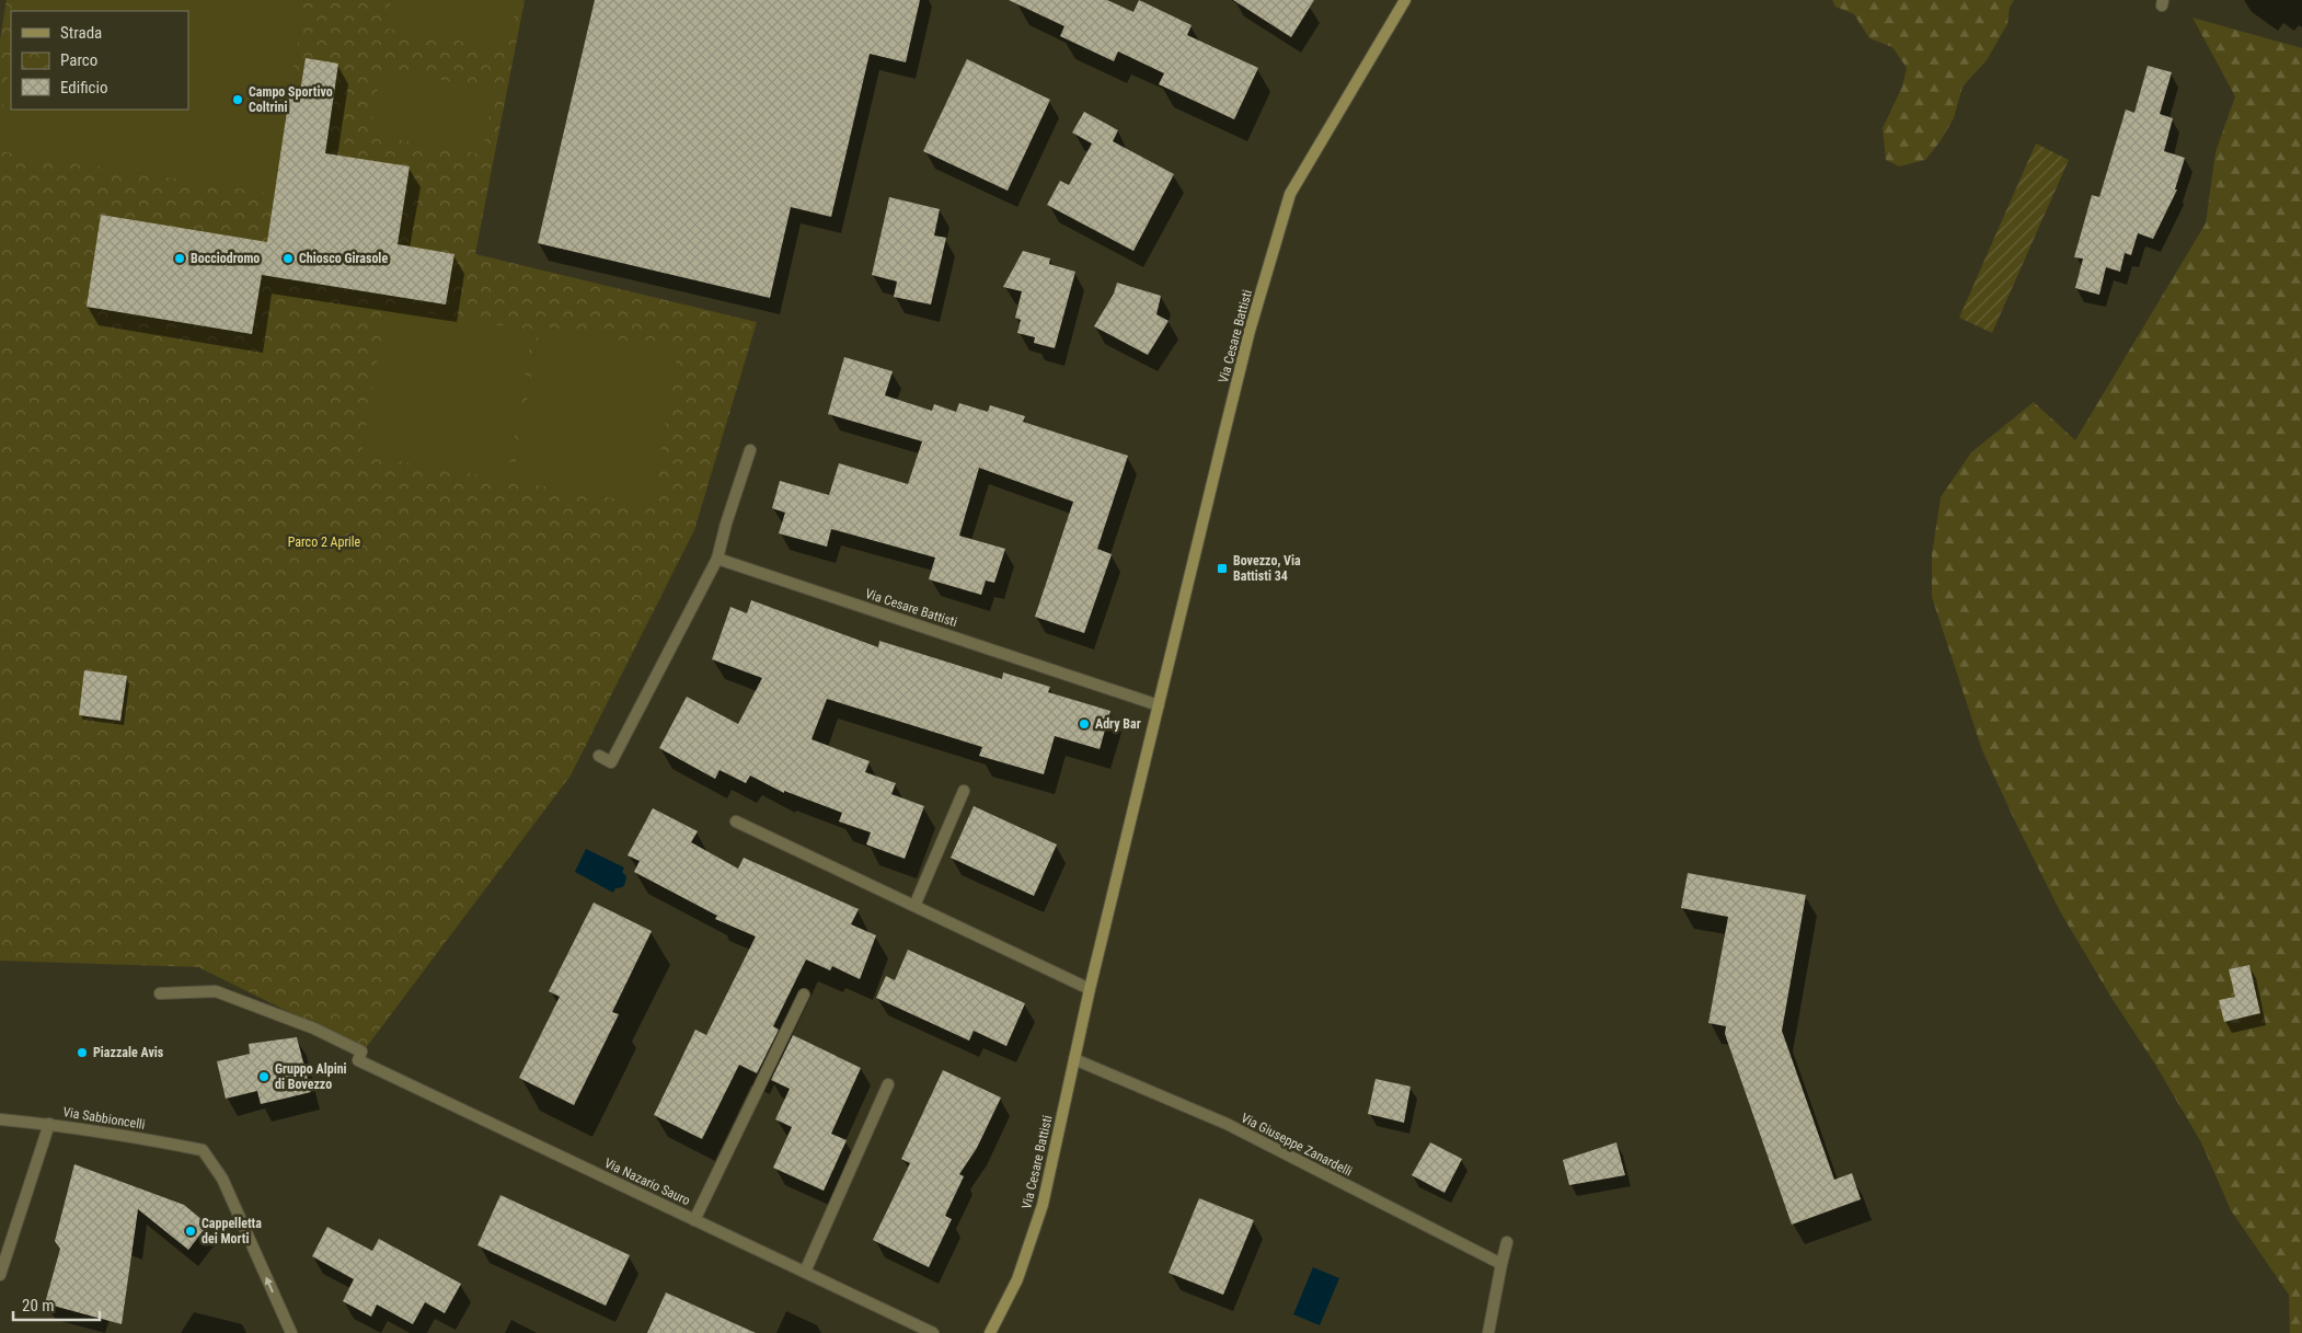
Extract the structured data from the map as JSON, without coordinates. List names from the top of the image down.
{
  "streets": {
    "street": [
      "Via Cesare Battisti",
      "Via Sabbioncelli",
      "Via Giuseppe Zanardelli",
      "Via Nazario Sauro"
    ]
  },
  "crossings": [
    ["Via Cesare Battisti", "Via Giuseppe Zanardelli"]
  ],
  "one_way": ["Via Sabbioncelli"],
  "parks": ["Parco 2 Aprile"],
  "places": {
    "other": [
      "Campo Sportivo Coltrini",
      "Bocciodromo",
      "Chiosco Girasole",
      "Adry Bar",
      "Piazzale Avis",
      "Gruppo Alpini di Bovezzo",
      "Cappelletta dei Morti"
    ],
    "transit": ["Bovezzo, Via Battisti 34"]
  },
  "legend": ["Strada", "Parco", "Edificio"],
  "scale_bar": "20 m"
}
